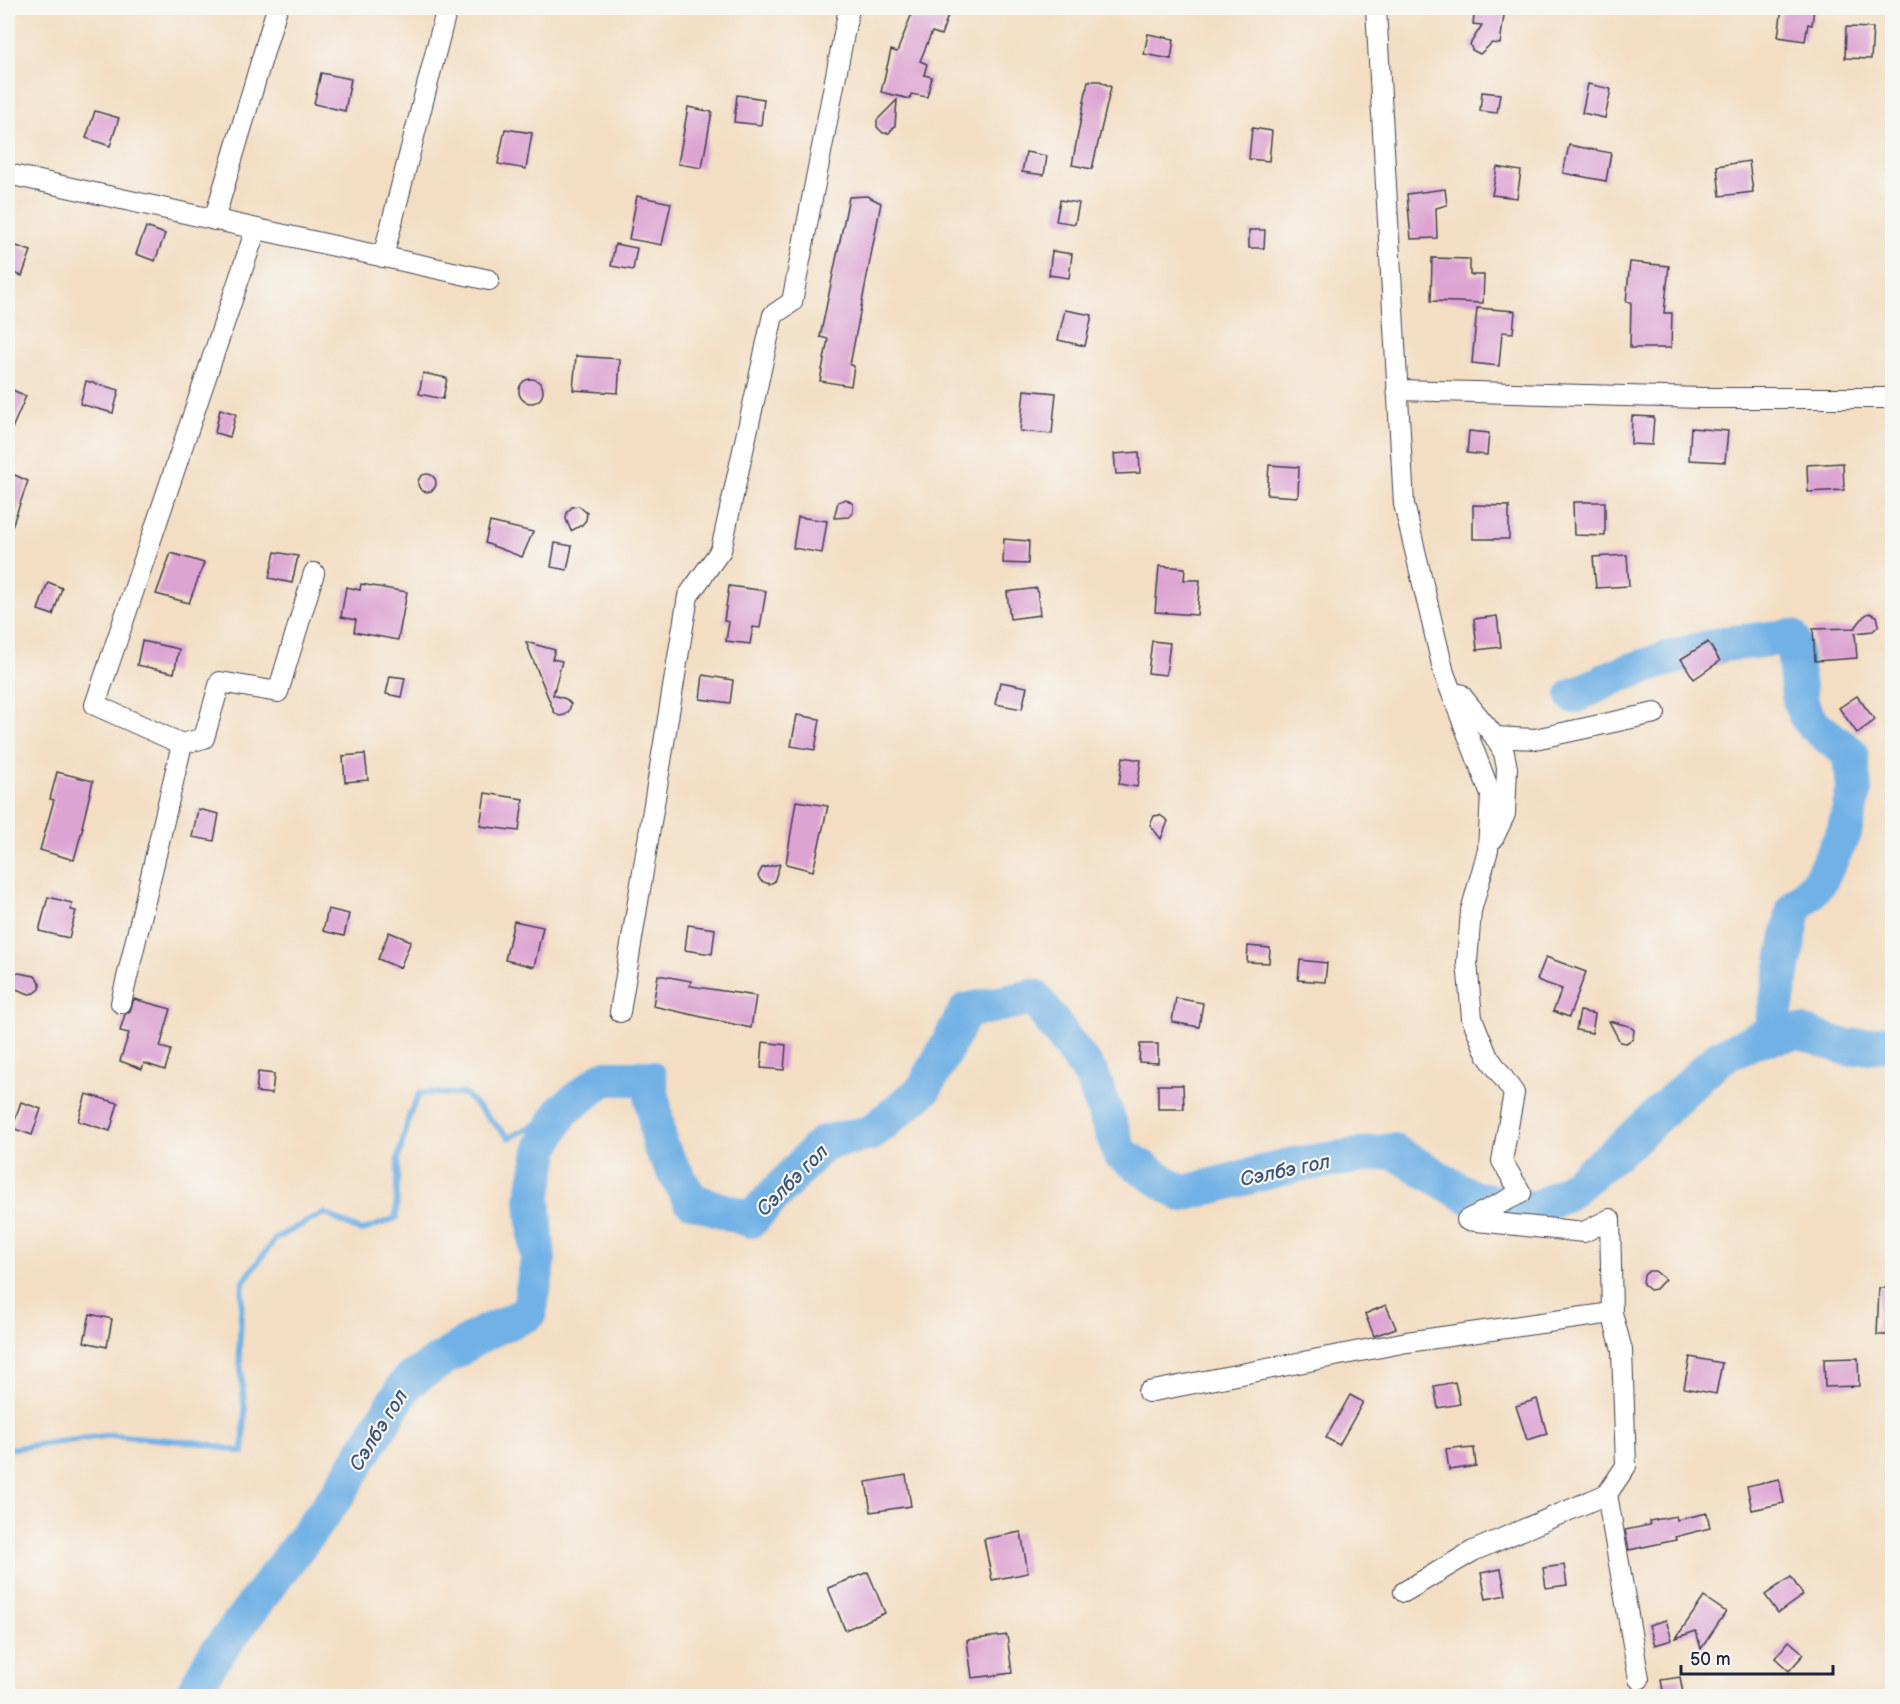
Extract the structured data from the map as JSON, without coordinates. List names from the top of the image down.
{
  "water": ["Сэлбэ гол"],
  "scale_bar": "50 m"
}
